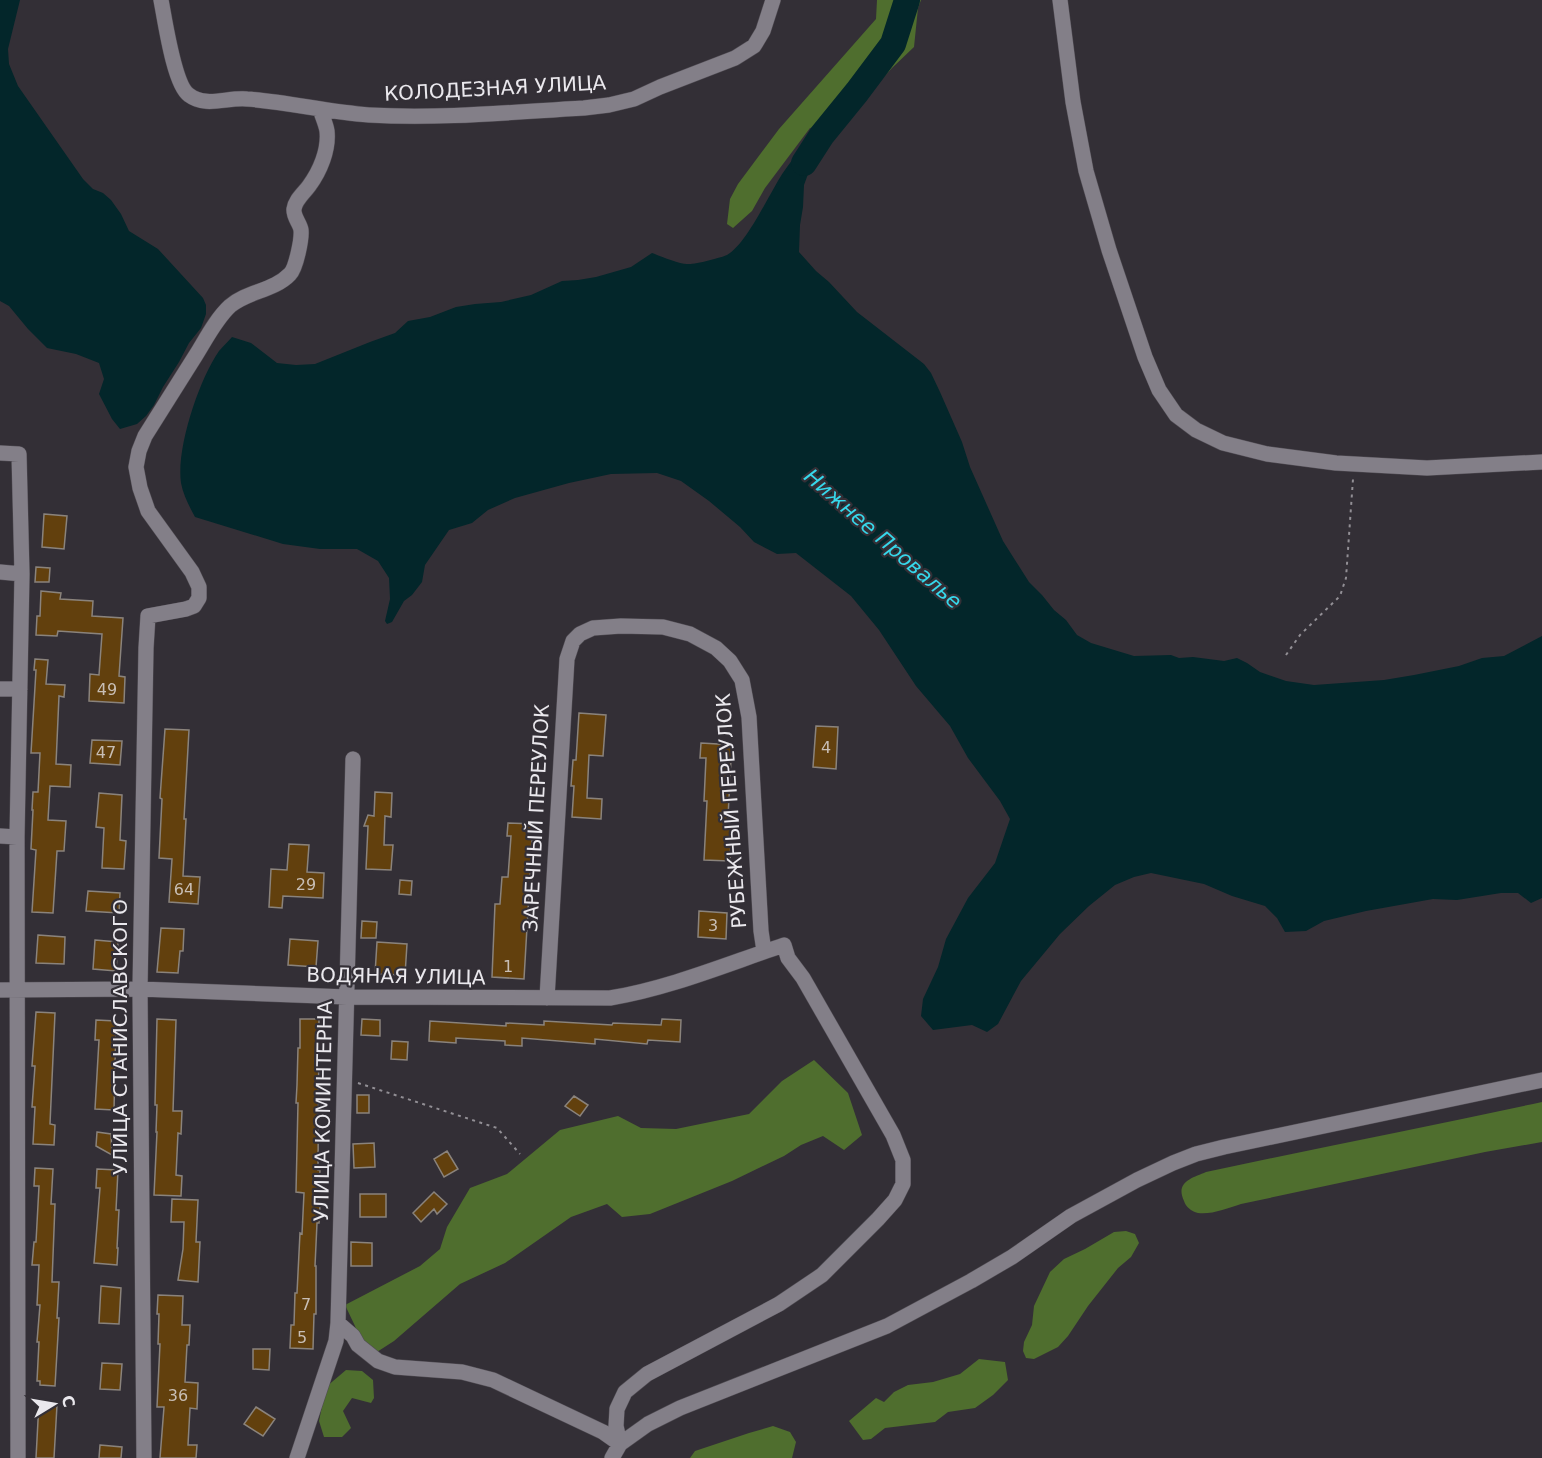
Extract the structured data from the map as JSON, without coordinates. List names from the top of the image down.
{
  "streets": {
    "street": [
      "КОЛОДЕЗНАЯ УЛИЦА",
      "РУБЕЖНЫЙ ПЕРЕУЛОК",
      "ЗАРЕЧНЫЙ ПЕРЕУЛОК",
      "ВОДЯНАЯ УЛИЦА",
      "УЛИЦА СТАНИСЛАВСКОГО",
      "УЛИЦА КОМИНТЕРНА"
    ]
  },
  "crossings": [
    ["КОЛОДЕЗНАЯ УЛИЦА", "УЛИЦА СТАНИСЛАВСКОГО"],
    ["РУБЕЖНЫЙ ПЕРЕУЛОК", "ЗАРЕЧНЫЙ ПЕРЕУЛОК"],
    ["РУБЕЖНЫЙ ПЕРЕУЛОК", "ВОДЯНАЯ УЛИЦА"],
    ["ЗАРЕЧНЫЙ ПЕРЕУЛОК", "ВОДЯНАЯ УЛИЦА"],
    ["ВОДЯНАЯ УЛИЦА", "УЛИЦА СТАНИСЛАВСКОГО"],
    ["ВОДЯНАЯ УЛИЦА", "УЛИЦА КОМИНТЕРНА"]
  ],
  "water": ["Нижнее Провалье"],
  "house_numbers": [
    "49",
    "4",
    "47",
    "29",
    "64",
    "3",
    "1",
    "7",
    "5",
    "36"
  ],
  "north": "right"
}
